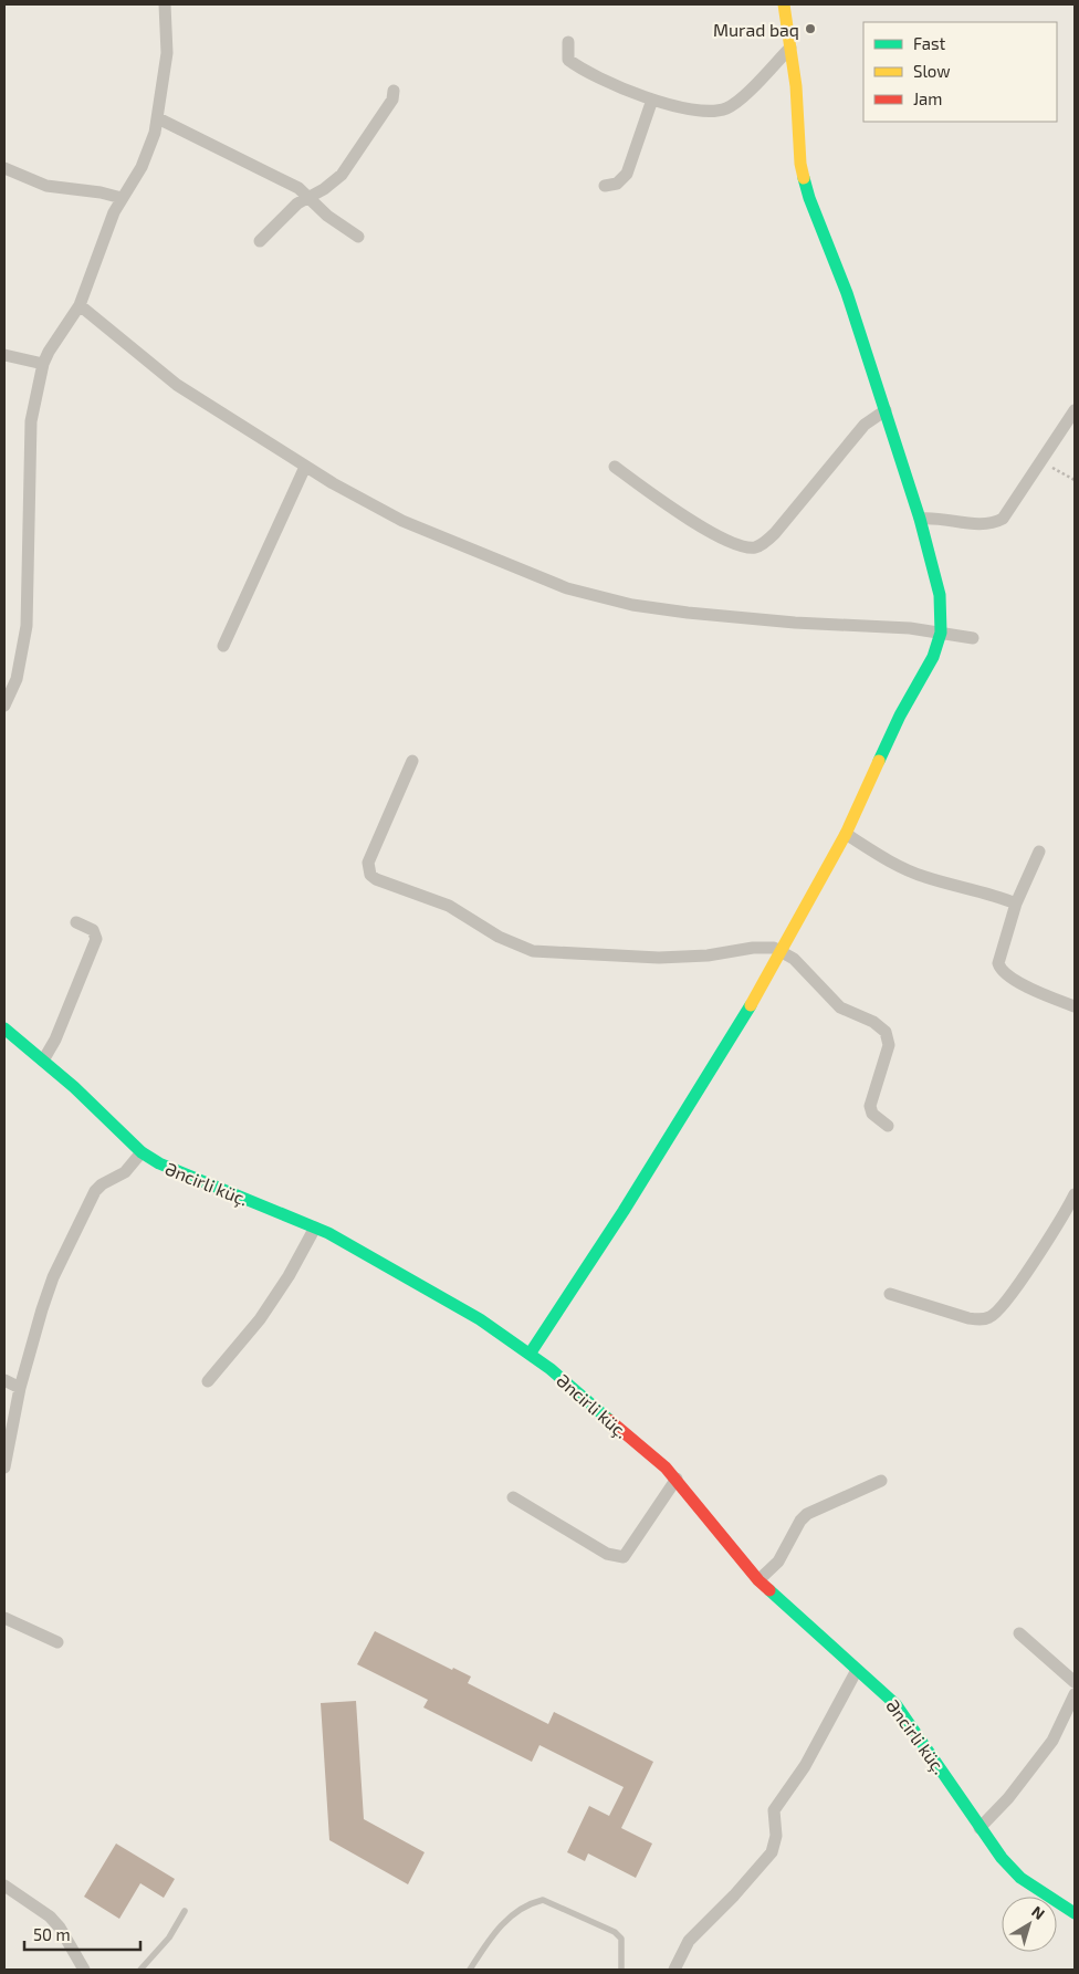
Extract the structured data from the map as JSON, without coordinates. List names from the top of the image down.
{
  "streets": {
    "street": ["Əncirli küç."]
  },
  "places": ["Murad baq"],
  "legend": ["Fast", "Slow", "Jam"],
  "scale_bar": "50 m",
  "north": "top right"
}
